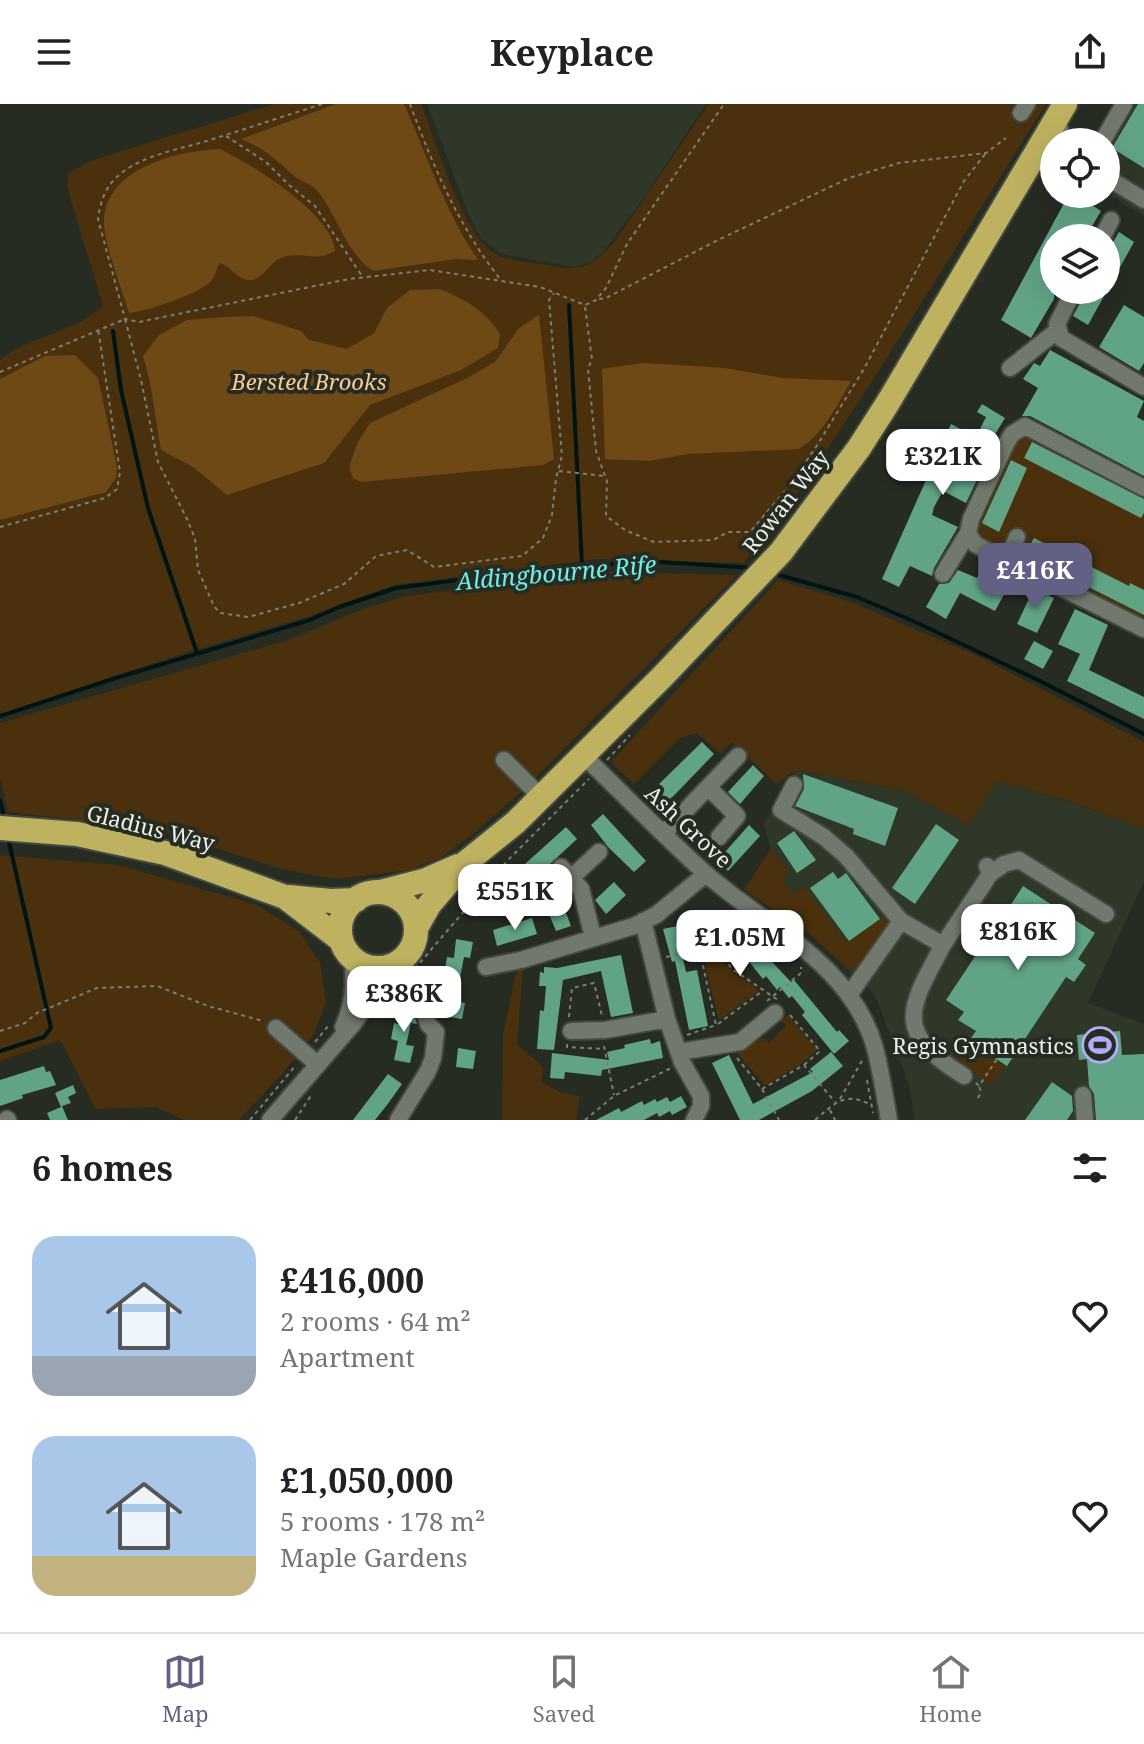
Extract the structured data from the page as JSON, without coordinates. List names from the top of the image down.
{
  "streets": {
    "highway": ["Rowan Way", "Gladius Way"],
    "street": ["Ash Grove"]
  },
  "crossings": [
    ["Rowan Way", "Ash Grove"],
    ["Rowan Way", "Gladius Way"]
  ],
  "water": ["Aldingbourne Rife"],
  "parks": ["Bersted Brooks"],
  "places": {
    "sports": ["Regis Gymnastics"]
  },
  "page": {
    "header": "Keyplace",
    "price": [
      "£321K",
      "£416K",
      "£551K",
      "£816K",
      "£1.05M",
      "£386K"
    ],
    "heading": "6 homes",
    "list": [
      {
        "name": "£416,000",
        "note": "2 rooms · 64 m² · Apartment"
      },
      {
        "name": "£1,050,000",
        "note": "5 rooms · 178 m² · Maple Gardens"
      }
    ],
    "tabs": ["Map", "Saved", "Home"]
  }
}
